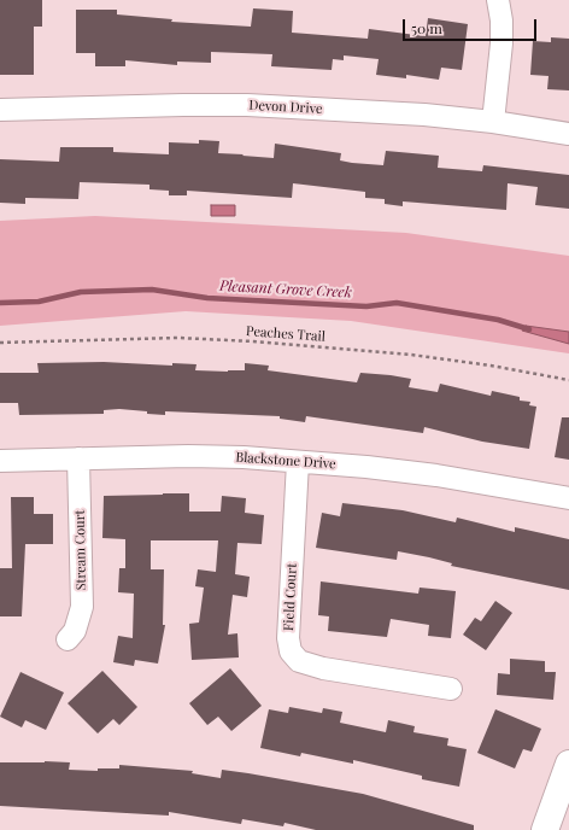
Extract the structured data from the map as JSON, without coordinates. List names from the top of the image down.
{
  "streets": {
    "street": [
      "Devon Drive",
      "Blackstone Drive",
      "Stream Court",
      "Field Court"
    ],
    "path": ["Peaches Trail"]
  },
  "crossings": [
    ["Blackstone Drive", "Stream Court"],
    ["Blackstone Drive", "Field Court"]
  ],
  "water": ["Pleasant Grove Creek"],
  "scale_bar": "50 m"
}
